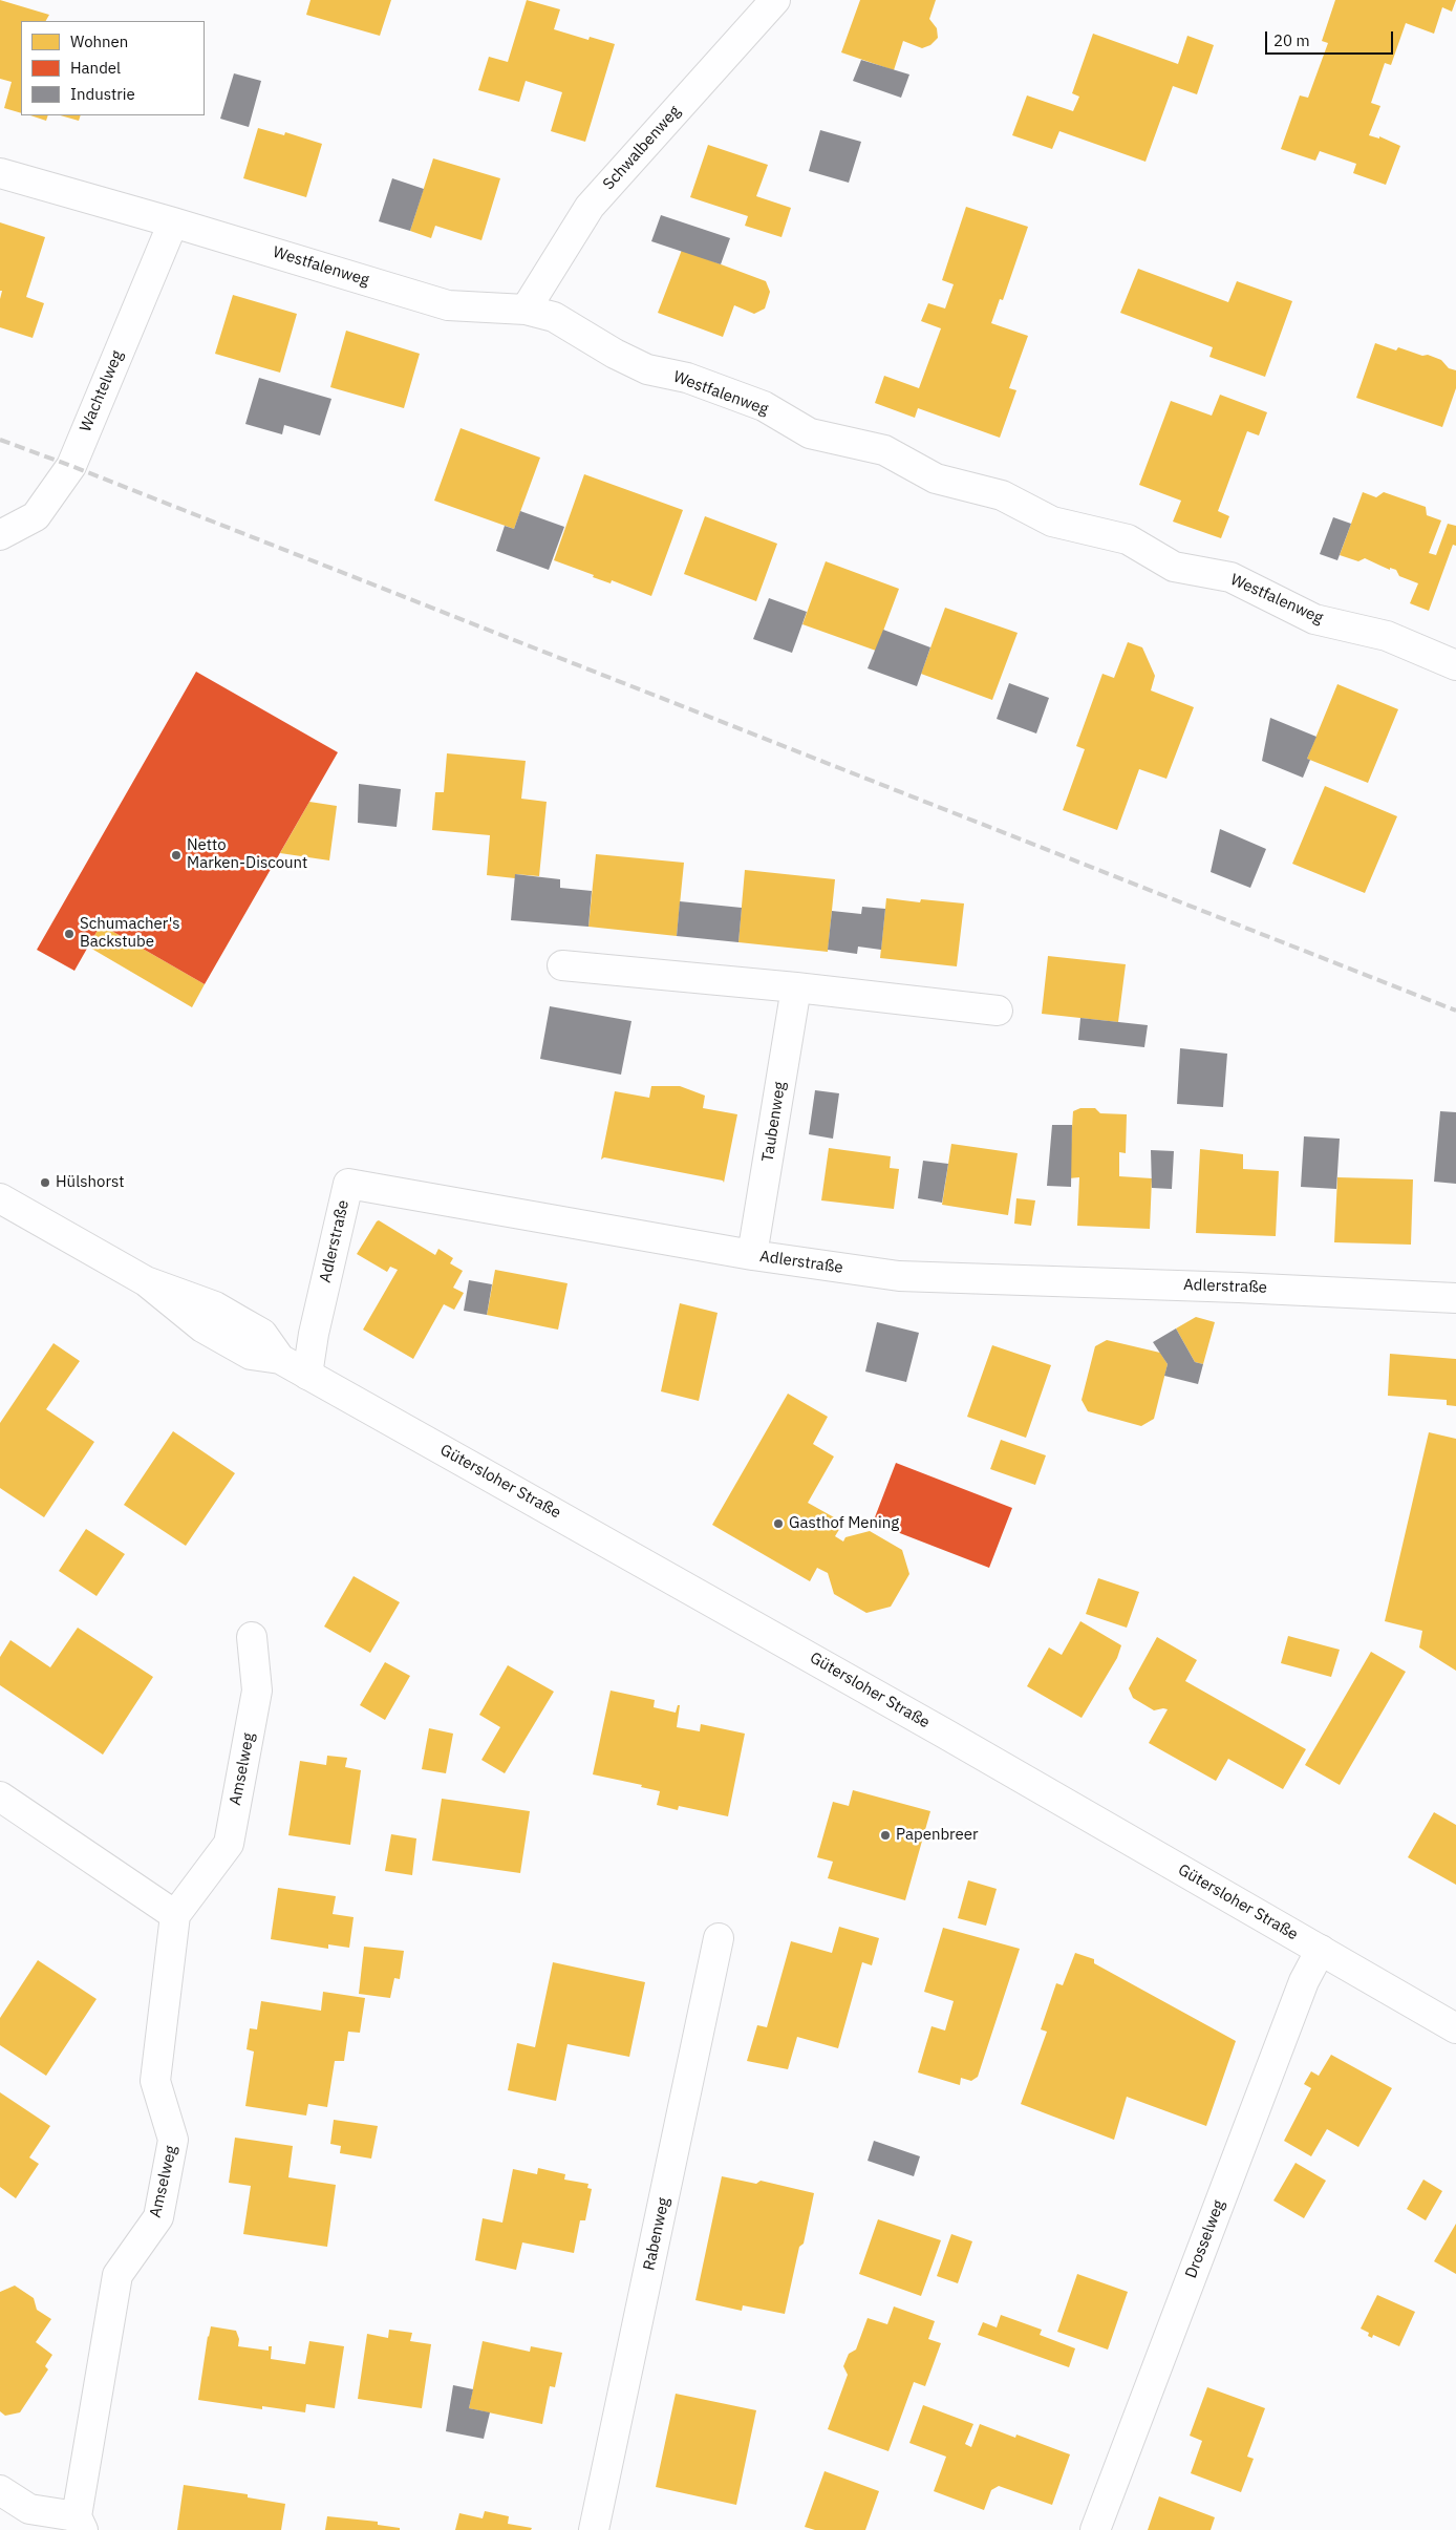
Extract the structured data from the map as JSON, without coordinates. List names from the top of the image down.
{
  "streets": {
    "street": [
      "Schwalbenweg",
      "Westfalenweg",
      "Wachtelweg",
      "Taubenweg",
      "Adlerstraße",
      "Gütersloher Straße",
      "Amselweg",
      "Rabenweg",
      "Drosselweg"
    ]
  },
  "crossings": [
    ["Schwalbenweg", "Westfalenweg"],
    ["Westfalenweg", "Wachtelweg"],
    ["Taubenweg", "Adlerstraße"],
    ["Adlerstraße", "Gütersloher Straße"],
    ["Gütersloher Straße", "Drosselweg"]
  ],
  "places": [
    "Netto Marken-Discount",
    "Schumacher's Backstube",
    "Hülshorst",
    "Gasthof Mening",
    "Papenbreer"
  ],
  "legend": ["Wohnen", "Handel", "Industrie"],
  "scale_bar": "20 m"
}
